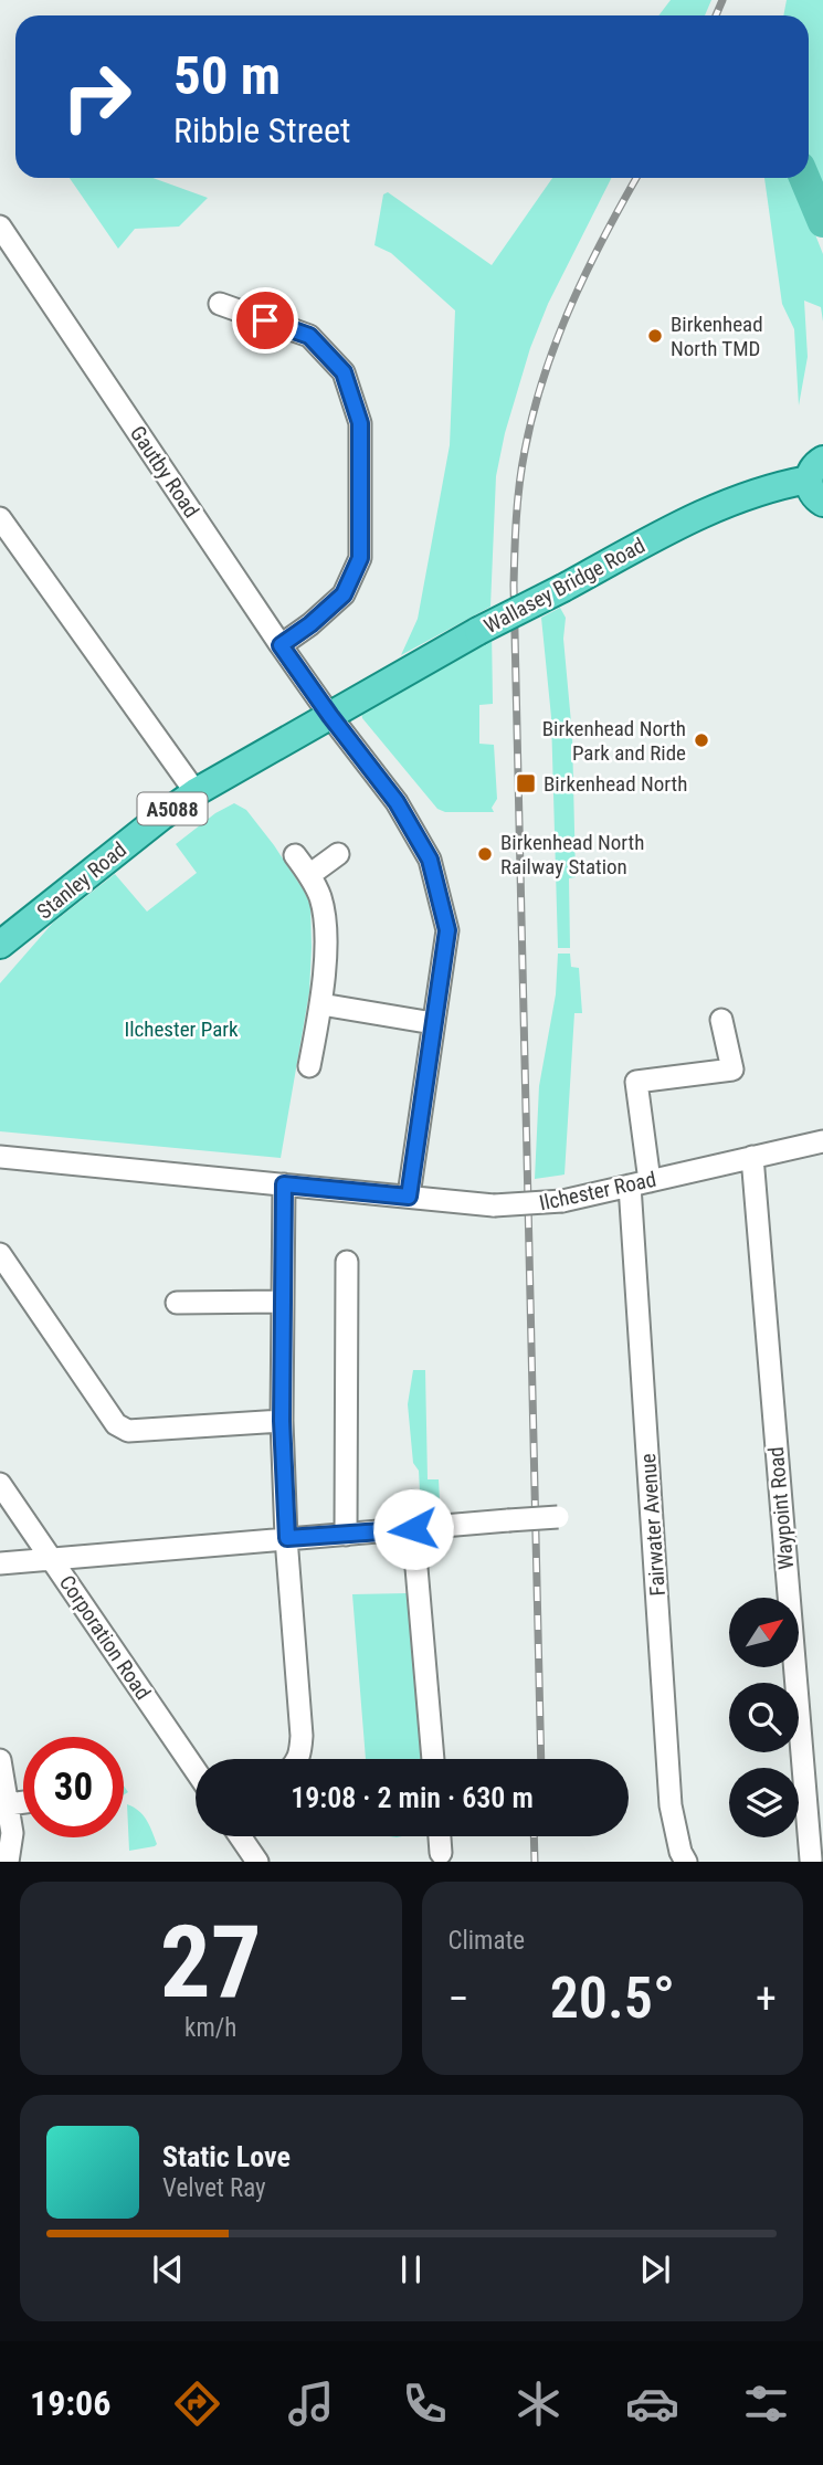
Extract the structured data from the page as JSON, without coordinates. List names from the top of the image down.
{
  "streets": {
    "main road": ["Wallasey Bridge Road", "A5088", "Stanley Road"],
    "street": [
      "Gautby Road",
      "Ilchester Road",
      "Waypoint Road",
      "Fairwater Avenue",
      "Corporation Road"
    ]
  },
  "crossings": [
    ["Gautby Road", "Wallasey Bridge Road"],
    ["Gautby Road", "Stanley Road"],
    ["Gautby Road", "Ilchester Road"],
    ["Wallasey Bridge Road", "Stanley Road"],
    ["Ilchester Road", "Waypoint Road"],
    ["Ilchester Road", "Fairwater Avenue"]
  ],
  "parks": ["Ilchester Park"],
  "places": {
    "other": ["Birkenhead North TMD", "Birkenhead North Park and Ride", "Birkenhead North Railway Station"],
    "transit": ["Birkenhead North"]
  },
  "north": "top right",
  "page": {
    "turn": ["50 m", "Ribble Street"],
    "limit": "30",
    "trip": "19:08 · 2 min · 630 m",
    "tile": [
      ["27", "km/h"],
      "Climate"
    ],
    "heat": ["−", "20.5°", "+"],
    "song": ["Static Love", "Velvet Ray"],
    "tabs": "19:06"
  }
}
